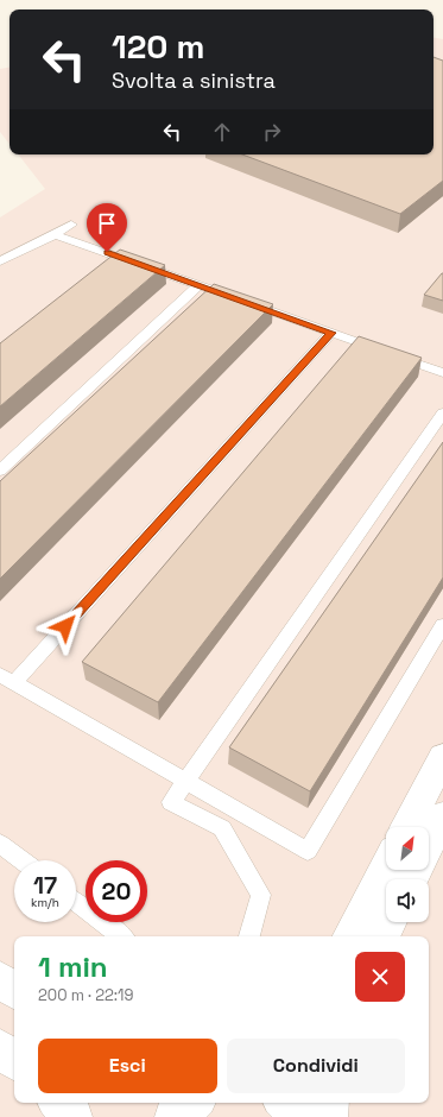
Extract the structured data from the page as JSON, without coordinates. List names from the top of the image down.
{
  "north": "top right",
  "page": {
    "turn": ["120 m", "Svolta a sinistra"],
    "speed": "17 km/h",
    "limit": "20",
    "heading": ["1 min", "200 m · 22:19"],
    "buttons": ["Esci", "Condividi"]
  }
}
